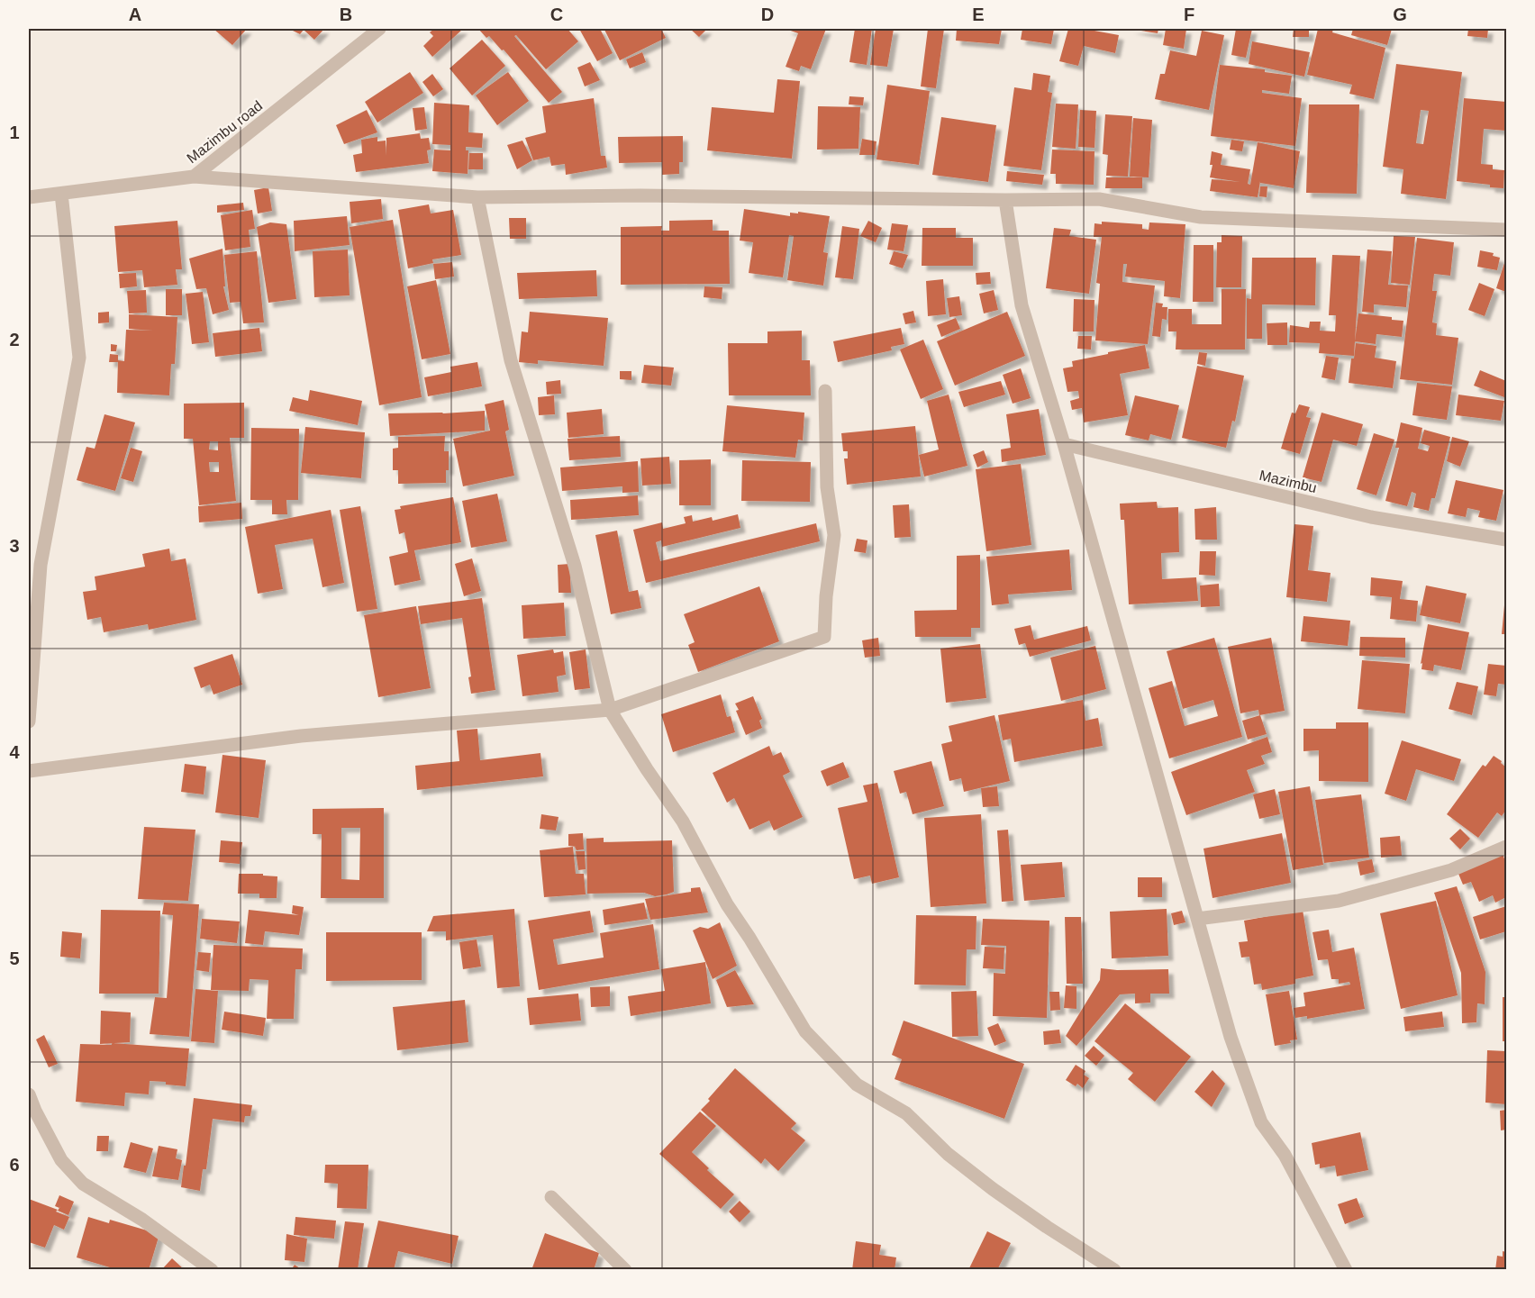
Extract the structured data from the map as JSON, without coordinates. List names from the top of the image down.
{
  "streets": {
    "street": ["Mazimbu road", "Mazimbu"]
  },
  "grid": {
    "columns": [
      "A",
      "B",
      "C",
      "D",
      "E",
      "F",
      "G"
    ],
    "rows": [
      "1",
      "2",
      "3",
      "4",
      "5",
      "6"
    ]
  }
}
